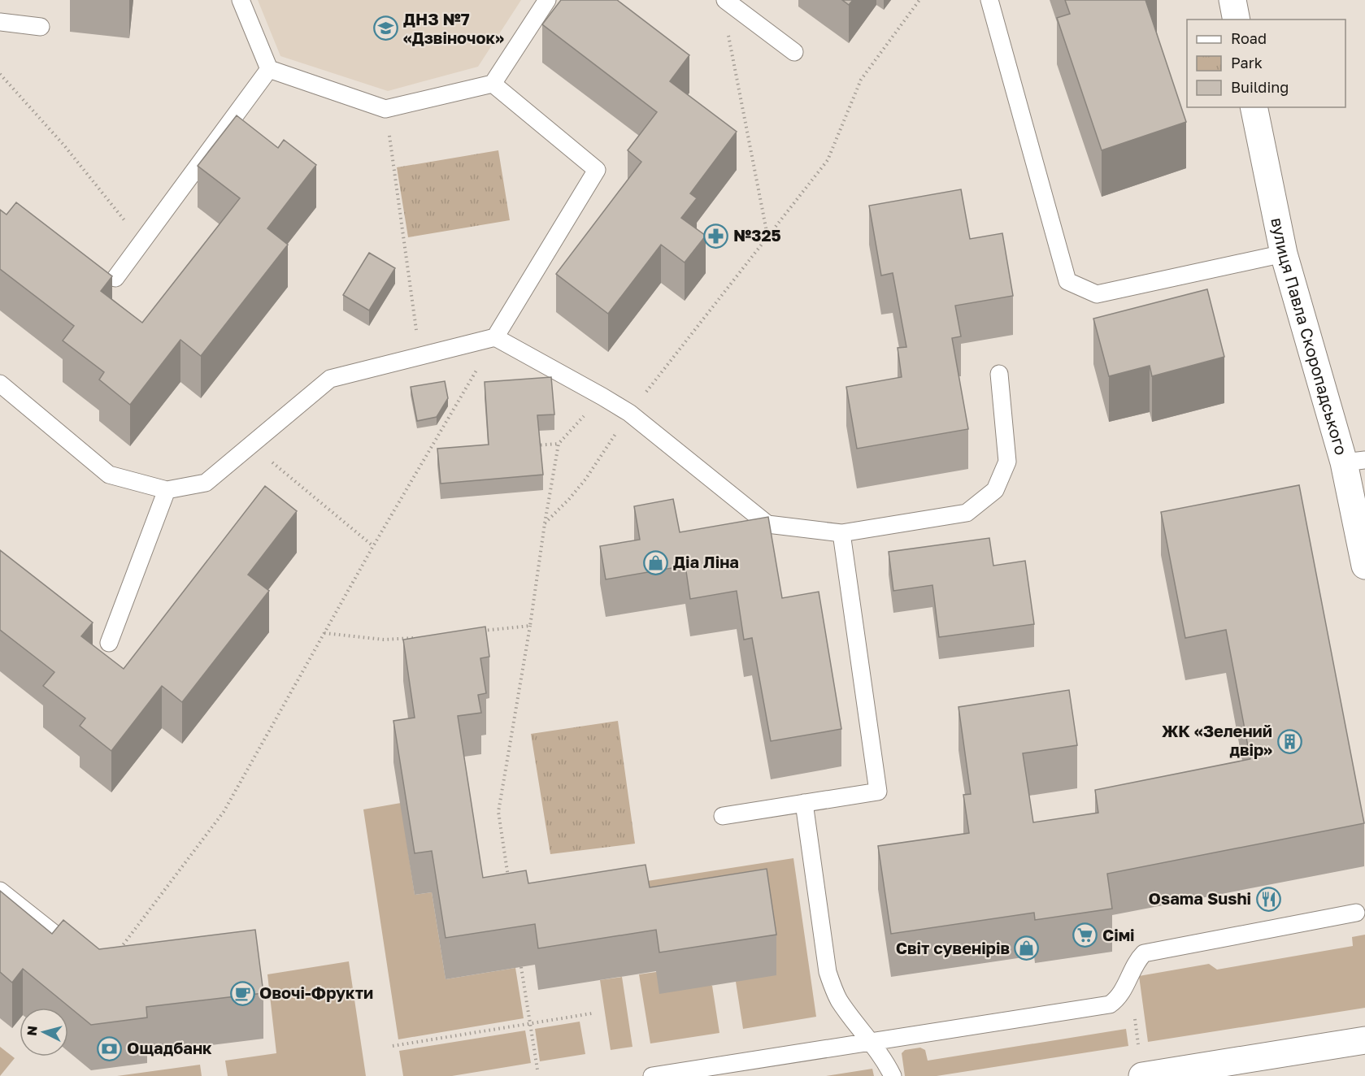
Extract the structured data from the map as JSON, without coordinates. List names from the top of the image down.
{
  "streets": {
    "street": ["вулиця Павла Скоропадського"]
  },
  "places": {
    "school or university": ["ДНЗ №7 «Дзвіночок»"],
    "pharmacy": ["№325"],
    "shop": ["Діа Ліна", "Світ сувенірів"],
    "building": ["ЖК «Зелений двір»"],
    "restaurant": ["Osama Sushi"],
    "supermarket": ["Сімі"],
    "cafe": ["Овочі-Фрукти"],
    "bank": ["Ощадбанк"]
  },
  "legend": ["Road", "Park", "Building"],
  "north": "left"
}
